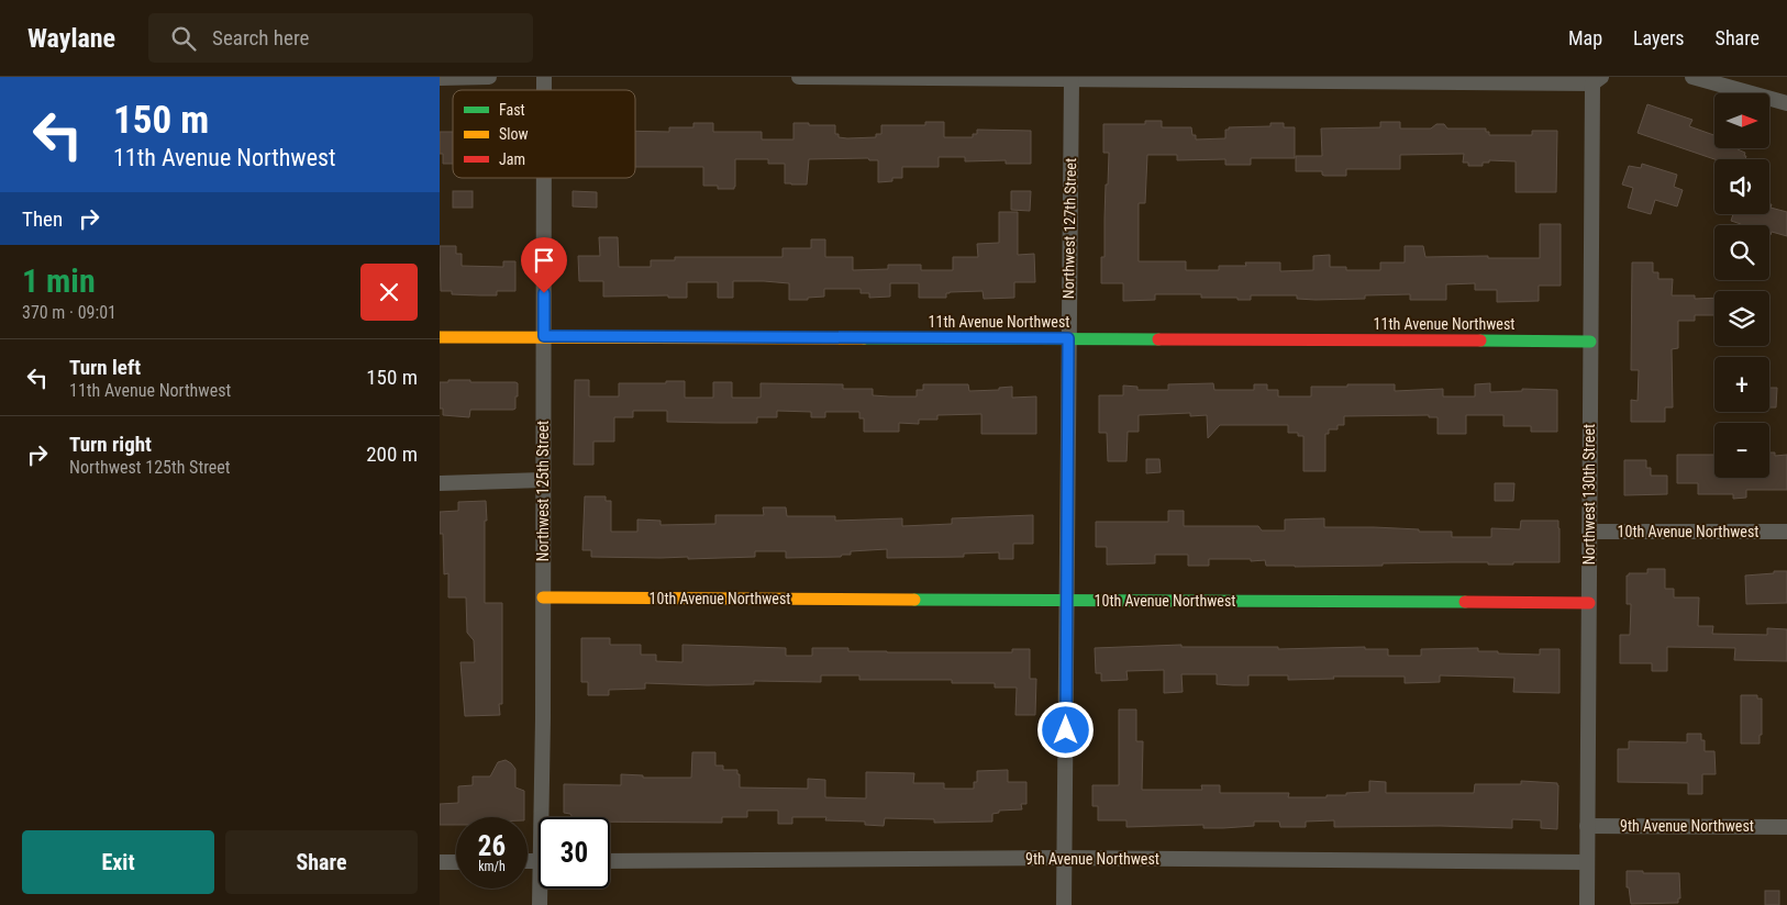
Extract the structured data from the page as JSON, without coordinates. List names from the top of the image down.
{
  "streets": {
    "street": [
      "Northwest 127th Street",
      "11th Avenue Northwest",
      "Northwest 125th Street",
      "Northwest 130th Street",
      "10th Avenue Northwest",
      "9th Avenue Northwest"
    ]
  },
  "crossings": [
    ["Northwest 127th Street", "11th Avenue Northwest"],
    ["Northwest 127th Street", "10th Avenue Northwest"],
    ["Northwest 127th Street", "9th Avenue Northwest"],
    ["11th Avenue Northwest", "Northwest 125th Street"],
    ["11th Avenue Northwest", "Northwest 130th Street"],
    ["Northwest 125th Street", "10th Avenue Northwest"],
    ["Northwest 130th Street", "10th Avenue Northwest"],
    ["Northwest 130th Street", "9th Avenue Northwest"]
  ],
  "legend": ["Fast", "Slow", "Jam"],
  "north": "right",
  "page": {
    "header": "Waylane",
    "search": "Search here",
    "nav": ["Map", "Layers", "Share"],
    "turn": ["150 m", "11th Avenue Northwest"],
    "map_buttons": ["+", "−"],
    "then": "Then",
    "heading": ["1 min", "370 m · 09:01"],
    "list": [
      {
        "name": "Turn left",
        "note": "11th Avenue Northwest",
        "value": "150 m"
      },
      {
        "name": "Turn right",
        "note": "Northwest 125th Street",
        "value": "200 m"
      }
    ],
    "speed": "26 km/h",
    "limit": "30",
    "buttons": ["Exit", "Share"]
  }
}
